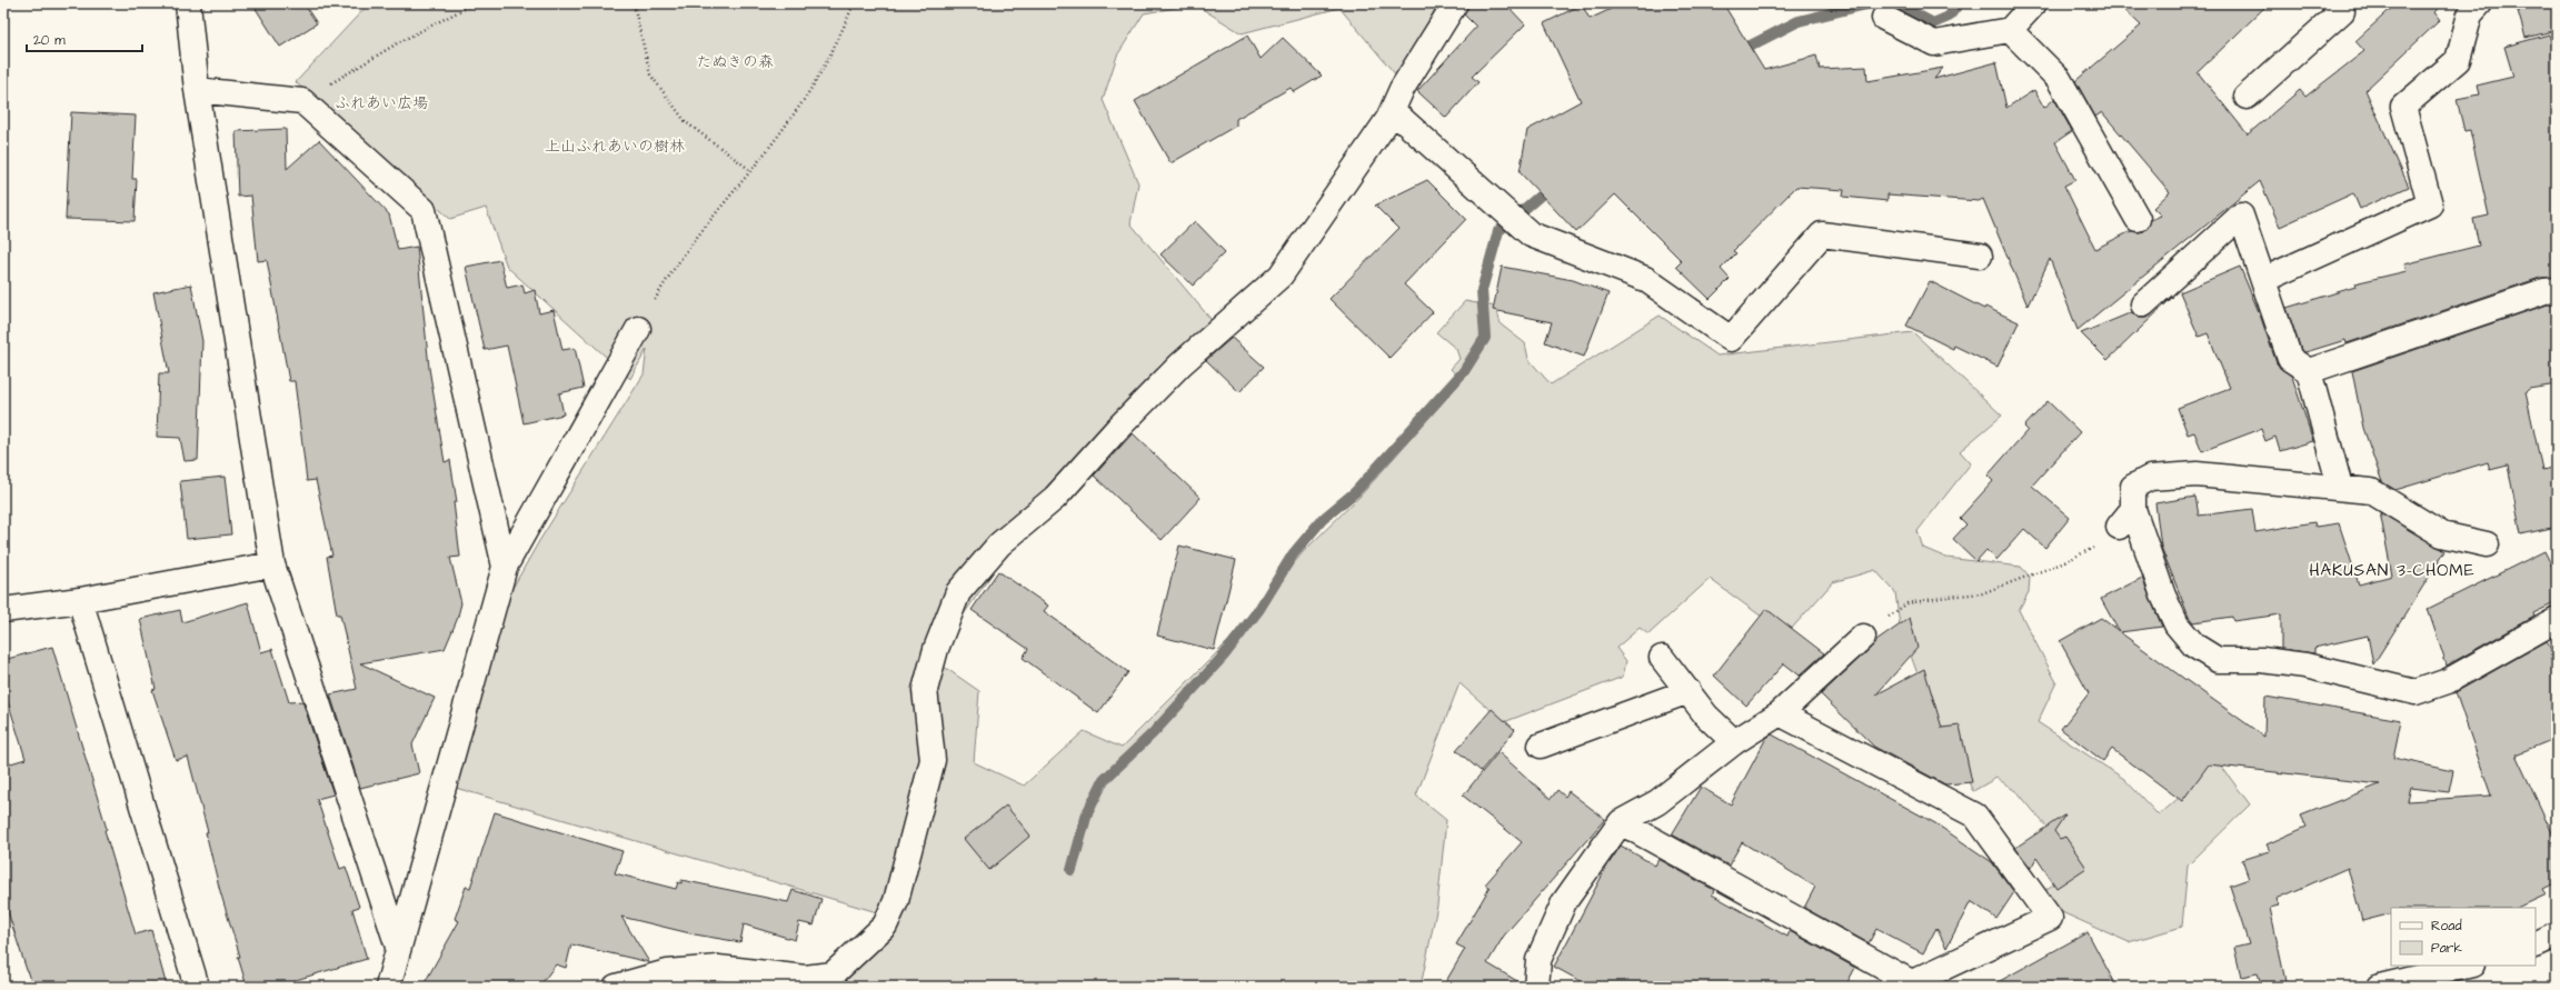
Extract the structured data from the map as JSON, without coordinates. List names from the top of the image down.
{
  "districts": ["HAKUSAN 3-CHOME"],
  "parks": ["たぬきの森", "ふれあい広場", "上山ふれあいの樹林"],
  "legend": ["Road", "Park"],
  "scale_bar": "20 m"
}
